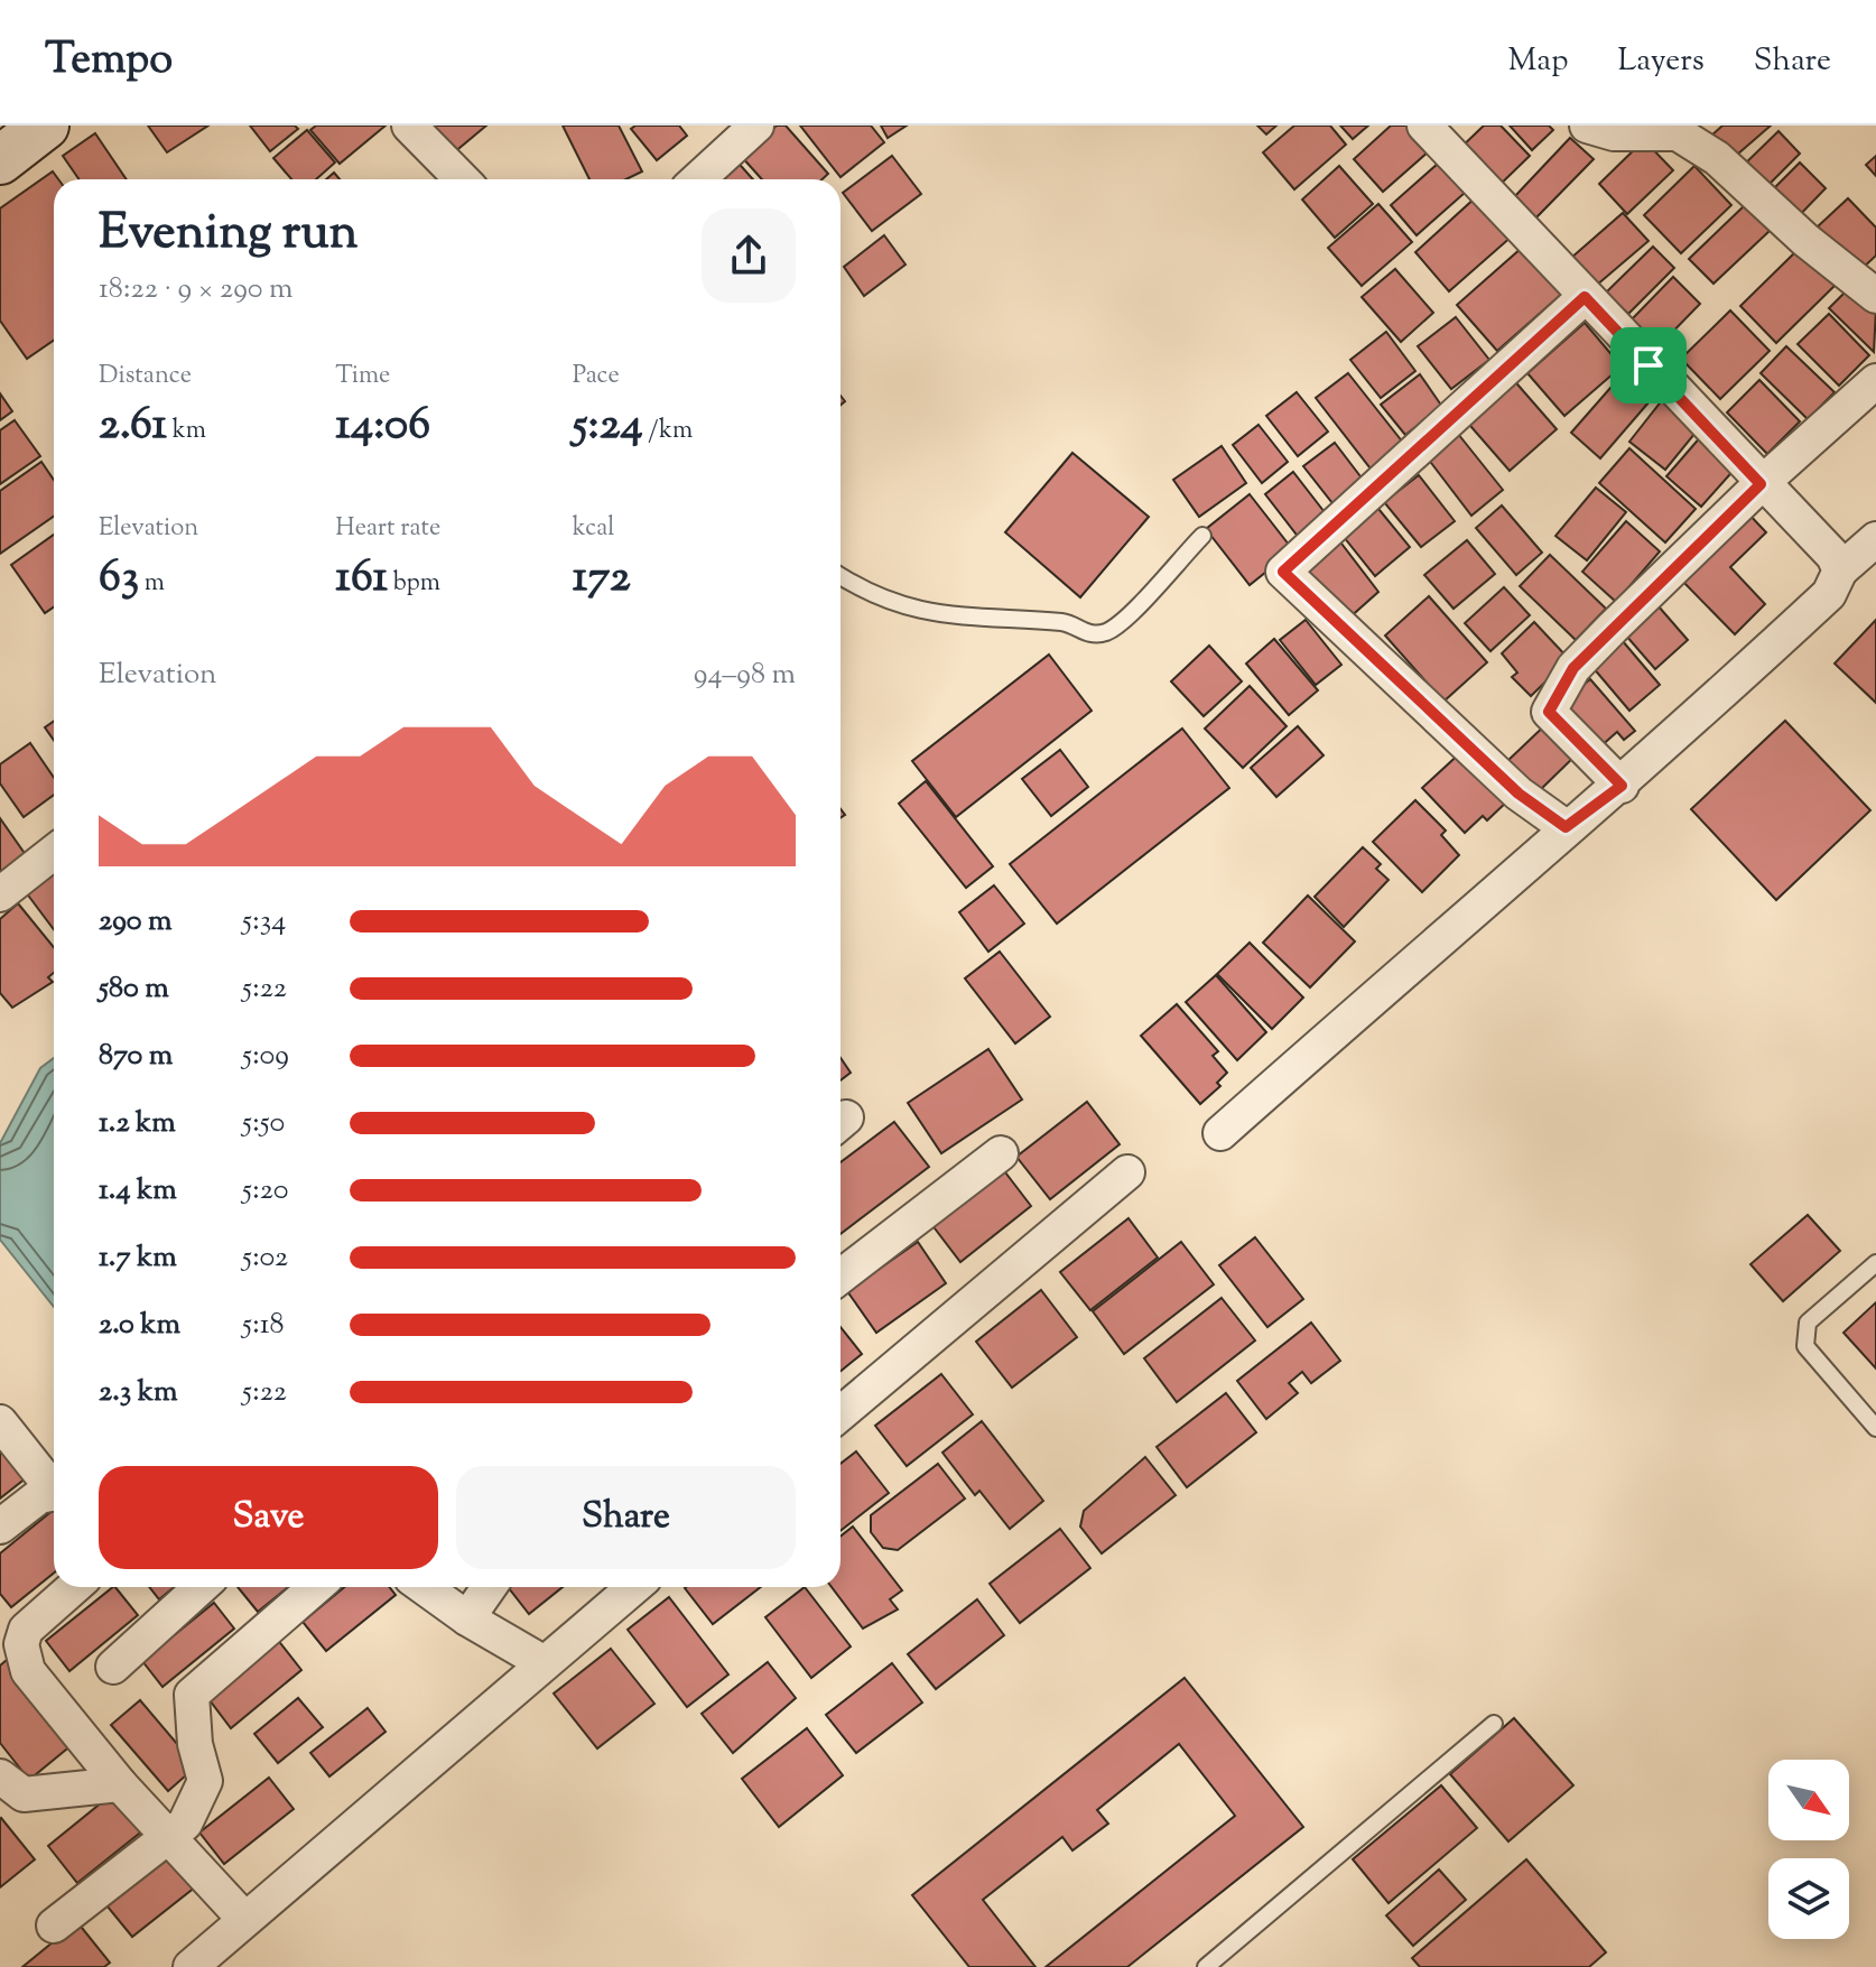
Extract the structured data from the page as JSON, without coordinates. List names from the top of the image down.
{
  "north": "bottom right",
  "page": {
    "header": "Tempo",
    "nav": ["Map", "Layers", "Share"],
    "heading": ["Evening run", "18:22 · 9 × 290 m"],
    "stats": [
      ["Distance", "2.61 km"],
      ["Time", "14:06"],
      ["Pace", "5:24 /km"],
      ["Elevation", "63 m"],
      ["Heart rate", "161 bpm"],
      ["kcal", "172"]
    ],
    "chart": ["Elevation", "94–98 m"],
    "list": [
      {
        "name": "290 m",
        "note": "5:34"
      },
      {
        "name": "580 m",
        "note": "5:22"
      },
      {
        "name": "870 m",
        "note": "5:09"
      },
      {
        "name": "1.2 km",
        "note": "5:50"
      },
      {
        "name": "1.4 km",
        "note": "5:20"
      },
      {
        "name": "1.7 km",
        "note": "5:02"
      },
      {
        "name": "2.0 km",
        "note": "5:18"
      },
      {
        "name": "2.3 km",
        "note": "5:22"
      }
    ],
    "buttons": ["Save", "Share"]
  }
}
